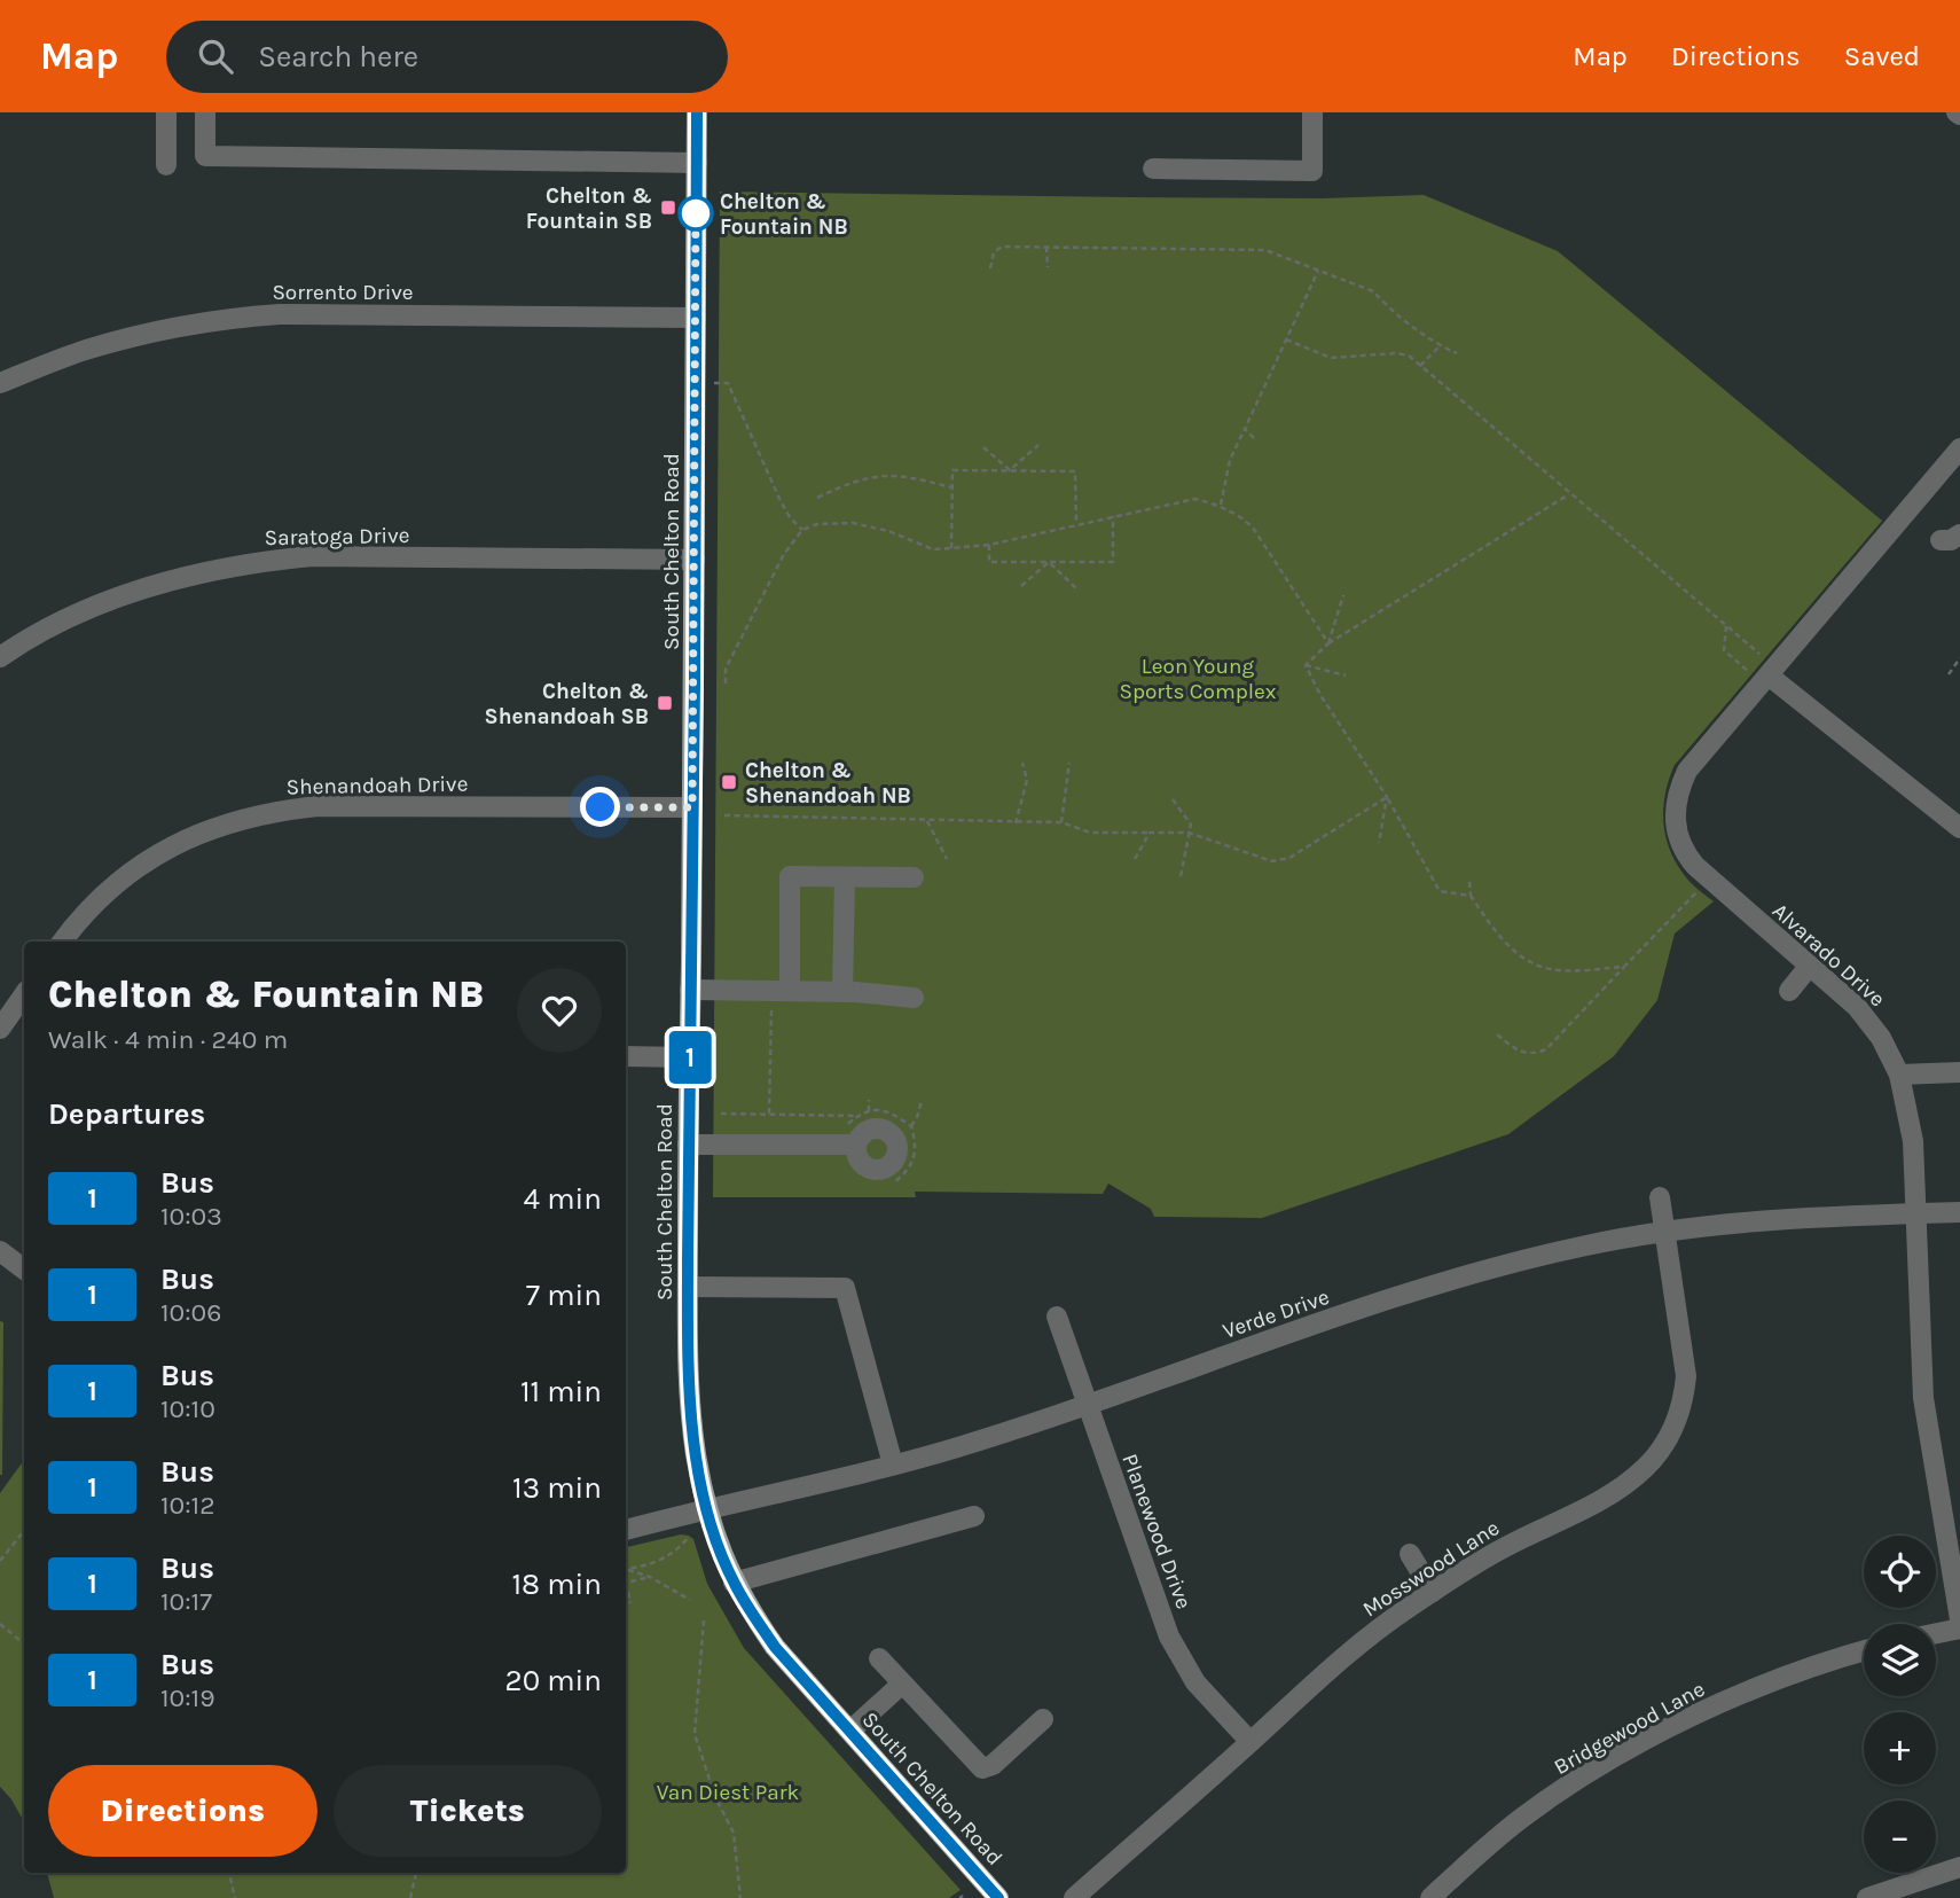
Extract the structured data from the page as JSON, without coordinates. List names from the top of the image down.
{
  "streets": {
    "main road": ["South Chelton Road"],
    "street": [
      "Sorrento Drive",
      "Saratoga Drive",
      "Shenandoah Drive",
      "Alvarado Drive",
      "Verde Drive",
      "Planewood Drive",
      "Mosswood Lane",
      "Bridgewood Lane"
    ]
  },
  "crossings": [
    ["Sorrento Drive", "South Chelton Road"],
    ["Saratoga Drive", "South Chelton Road"],
    ["South Chelton Road", "Shenandoah Drive"],
    ["South Chelton Road", "Verde Drive"],
    ["Alvarado Drive", "Verde Drive"],
    ["Verde Drive", "Planewood Drive"],
    ["Verde Drive", "Mosswood Lane"],
    ["Planewood Drive", "Mosswood Lane"]
  ],
  "parks": ["Leon Young Sports Complex", "Van Diest Park"],
  "places": {
    "transit": ["Chelton & Fountain SB", "Chelton & Shenandoah SB", "Chelton & Shenandoah NB"],
    "other": ["Chelton & Fountain NB"]
  },
  "lines": ["bus line 1"],
  "page": {
    "header": "Map",
    "search": "Search here",
    "nav": ["Map", "Directions", "Saved"],
    "on_map": "1",
    "heading": [
      ["Chelton & Fountain NB", "Walk · 4 min · 240 m"],
      "Departures"
    ],
    "list": [
      {
        "mark": "1",
        "name": "Bus",
        "note": "10:03",
        "value": "4 min"
      },
      {
        "mark": "1",
        "name": "Bus",
        "note": "10:06",
        "value": "7 min"
      },
      {
        "mark": "1",
        "name": "Bus",
        "note": "10:10",
        "value": "11 min"
      },
      {
        "mark": "1",
        "name": "Bus",
        "note": "10:12",
        "value": "13 min"
      },
      {
        "mark": "1",
        "name": "Bus",
        "note": "10:17",
        "value": "18 min"
      },
      {
        "mark": "1",
        "name": "Bus",
        "note": "10:19",
        "value": "20 min"
      }
    ],
    "map_buttons": ["+", "−"],
    "buttons": ["Directions", "Tickets"]
  }
}
